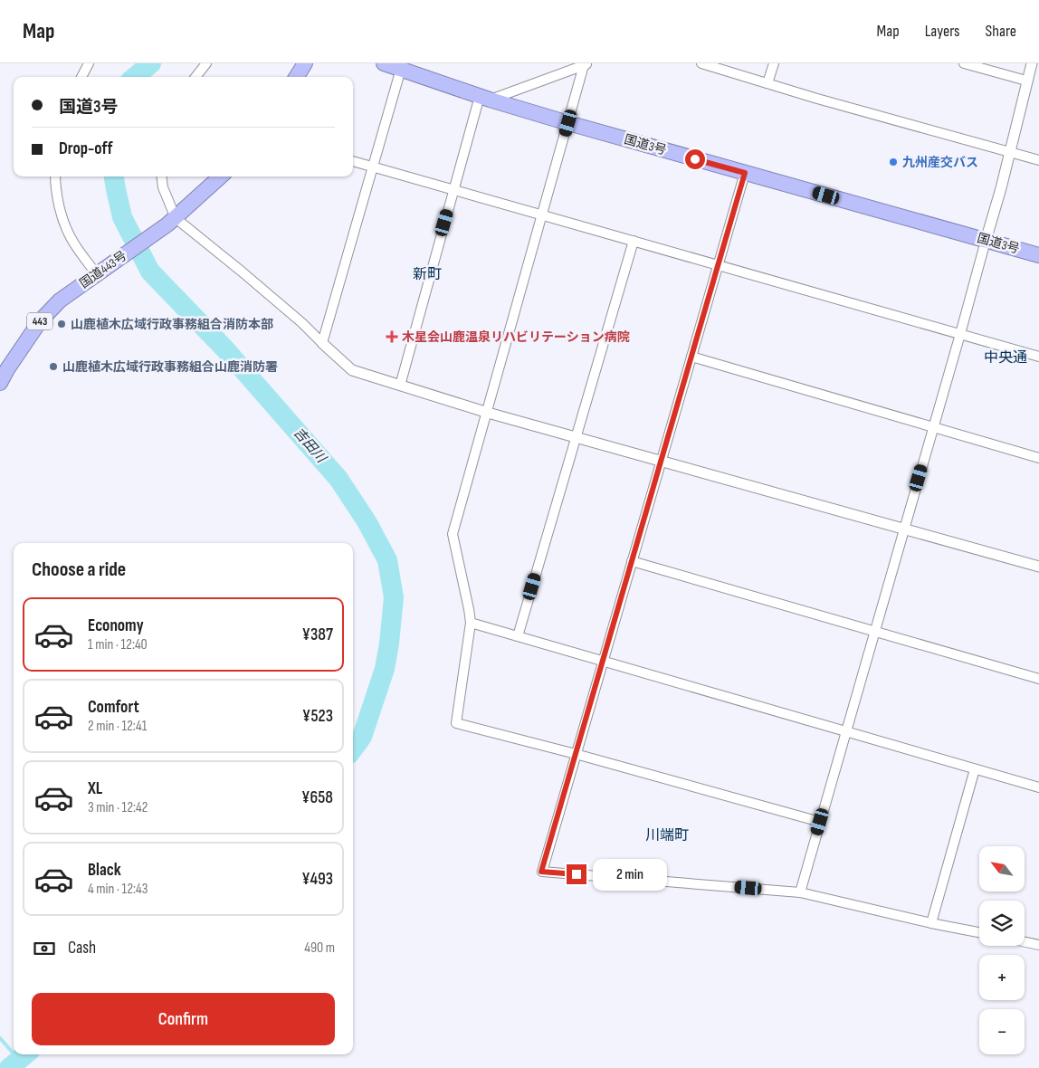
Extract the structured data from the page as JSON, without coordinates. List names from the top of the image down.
{
  "streets": {
    "highway": ["国道3号", "国道443号", "443"]
  },
  "districts": ["新町", "中央通", "川端町"],
  "water": ["吉田川"],
  "places": {
    "other": ["九州産交バス", "山鹿植木広域行政事務組合消防本部", "山鹿植木広域行政事務組合山鹿消防署"],
    "health": ["木星会山鹿温泉リハビリテーション病院"]
  },
  "north": "top left",
  "page": {
    "header": "Map",
    "nav": ["Map", "Layers", "Share"],
    "banner": ["国道3号", "Drop-off"],
    "heading": "Choose a ride",
    "list": [
      {
        "name": "Economy",
        "note": "1 min · 12:40",
        "value": "¥387"
      },
      {
        "name": "Comfort",
        "note": "2 min · 12:41",
        "value": "¥523"
      },
      {
        "name": "XL",
        "note": "3 min · 12:42",
        "value": "¥658"
      },
      {
        "name": "Black",
        "note": "4 min · 12:43",
        "value": "¥493"
      }
    ],
    "map_buttons": ["+", "−"],
    "bubble": "2 min",
    "pay": ["Cash", "490 m"],
    "buttons": "Confirm"
  }
}
